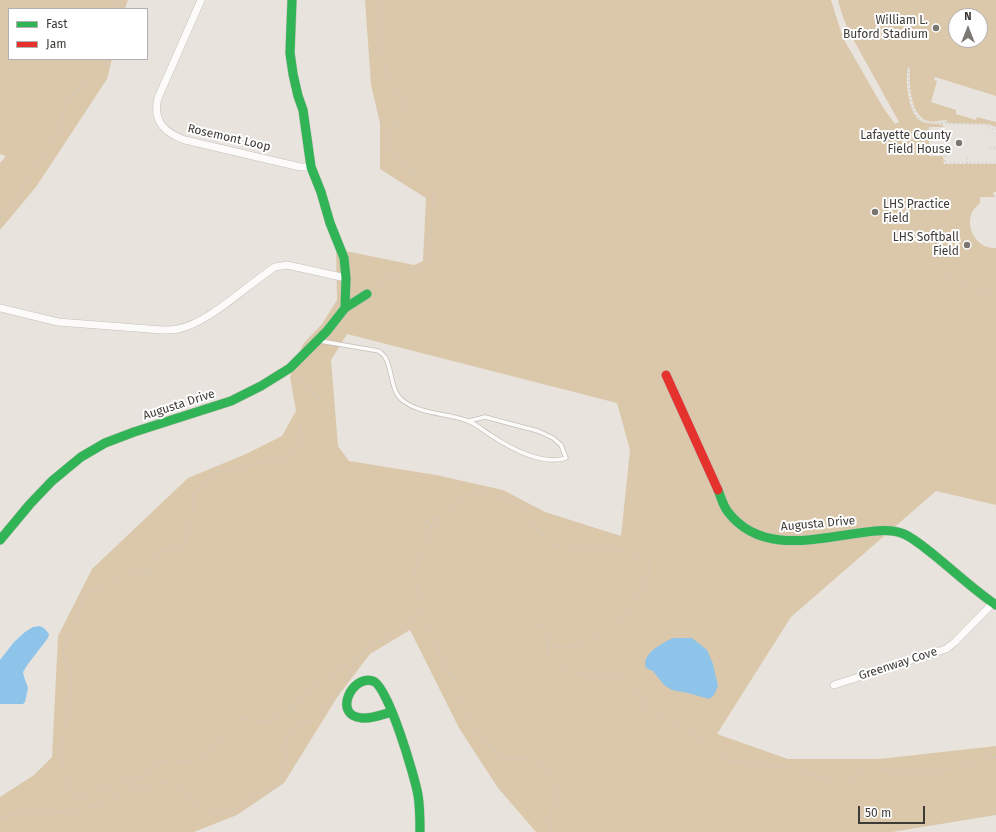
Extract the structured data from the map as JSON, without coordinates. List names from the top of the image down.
{
  "streets": {
    "street": ["Rosemont Loop", "Augusta Drive", "Greenway Cove"]
  },
  "crossings": [
    ["Augusta Drive", "Greenway Cove"]
  ],
  "places": [
    "William L. Buford Stadium",
    "Lafayette County Field House",
    "LHS Practice Field",
    "LHS Softball Field"
  ],
  "legend": ["Fast", "Jam"],
  "scale_bar": "50 m",
  "north": "top"
}
